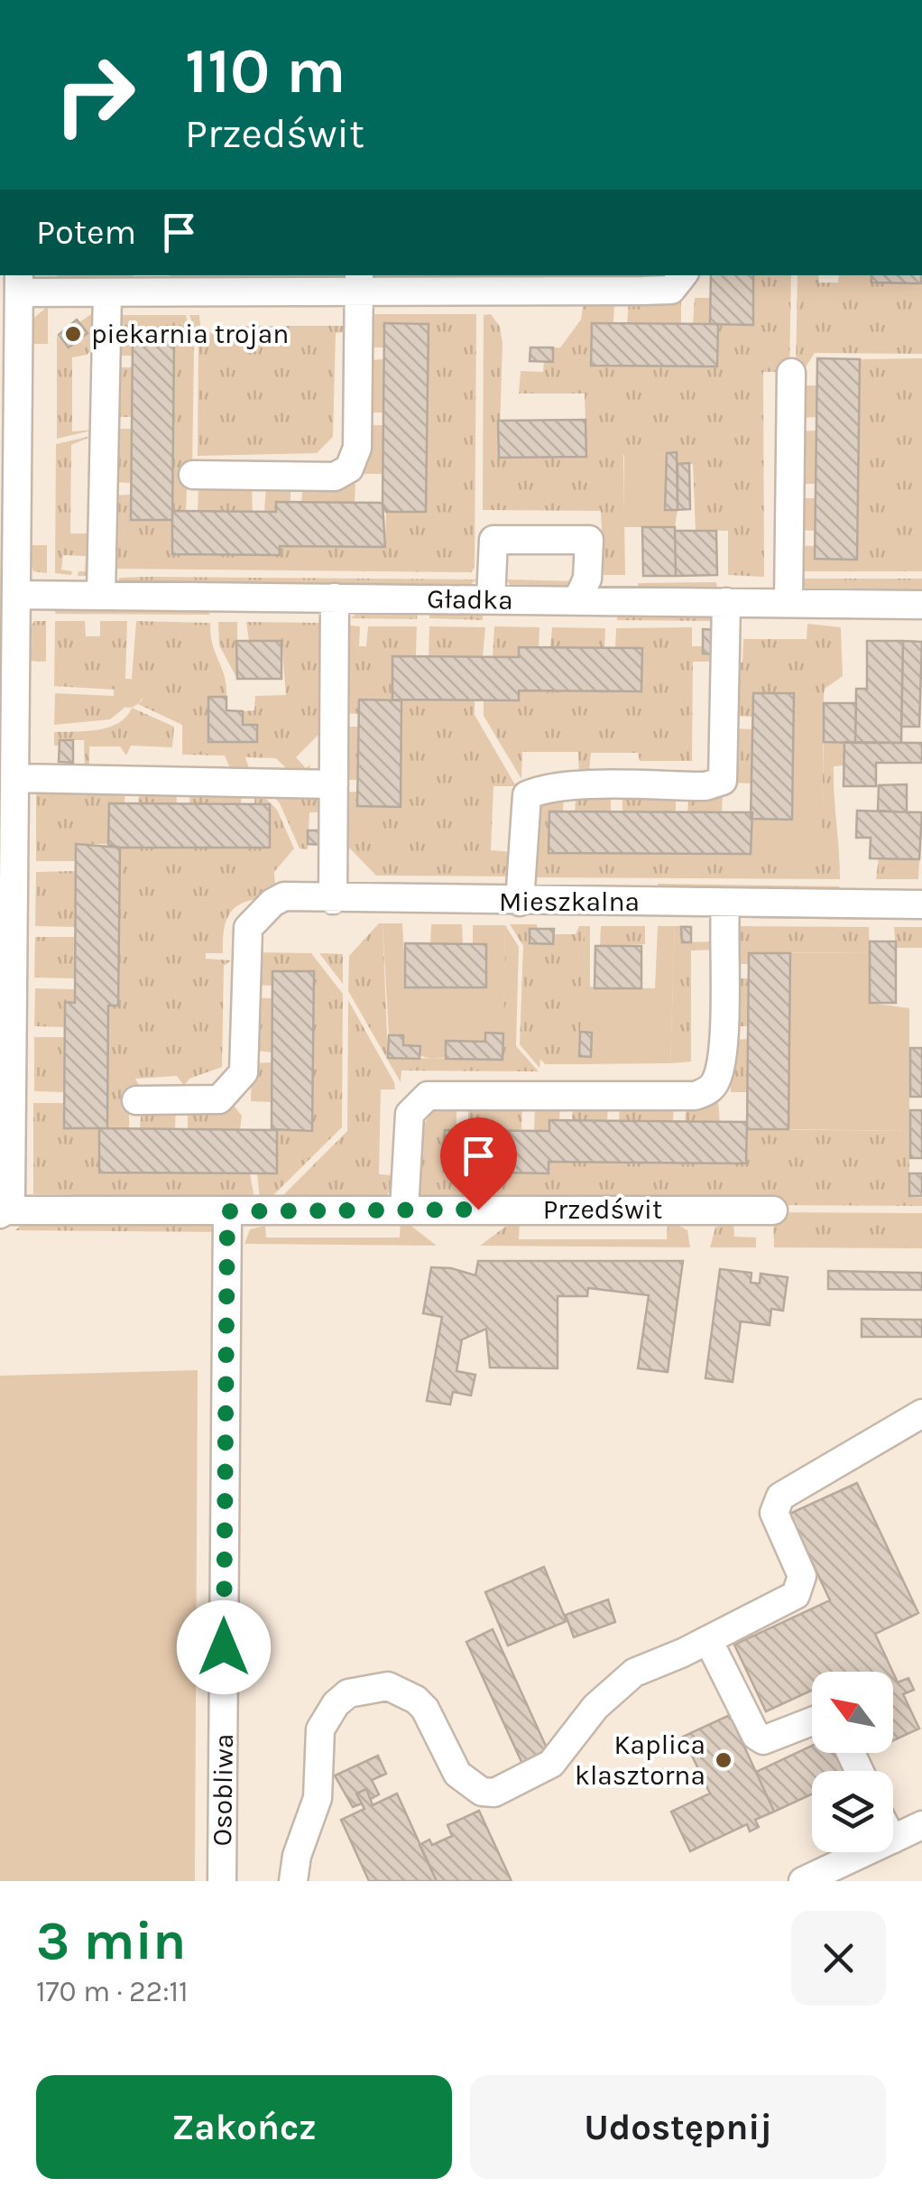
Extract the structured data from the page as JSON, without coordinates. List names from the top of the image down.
{
  "streets": {
    "street": [
      "Gładka",
      "Mieszkalna",
      "Przedświt",
      "Osobliwa"
    ]
  },
  "crossings": [
    ["Przedświt", "Osobliwa"]
  ],
  "places": ["piekarnia trojan", "Kaplica klasztorna"],
  "north": "top left",
  "page": {
    "turn": ["110 m", "Przedświt"],
    "then": "Potem",
    "heading": ["3 min", "170 m · 22:11"],
    "buttons": ["Zakończ", "Udostępnij"]
  }
}
